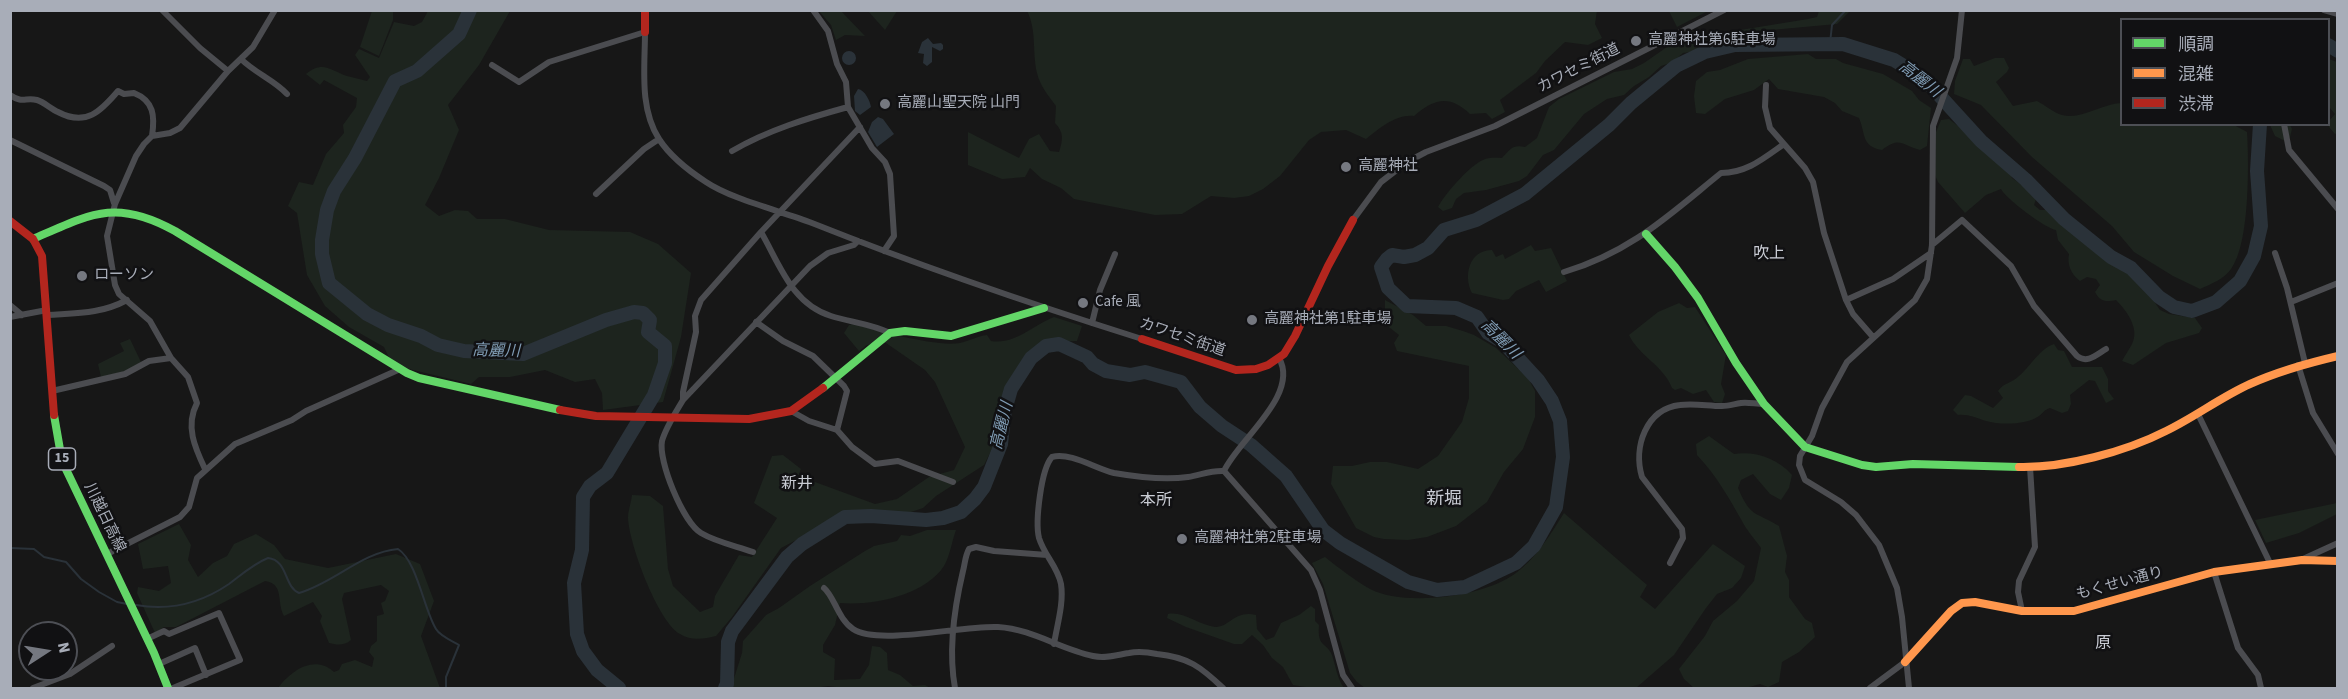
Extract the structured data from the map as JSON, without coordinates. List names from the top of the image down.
{
  "streets": {
    "street": [
      "カワセミ街道",
      "15",
      "川越日高線",
      "もくせい通り"
    ]
  },
  "districts": [
    "吹上",
    "新井",
    "新堀",
    "本所",
    "原"
  ],
  "water": ["高麗川"],
  "places": [
    "高麗神社第6駐車場",
    "高麗山聖天院 山門",
    "高麗神社",
    "ローソン",
    "Cafe 風",
    "高麗神社第1駐車場",
    "高麗神社第2駐車場"
  ],
  "legend": ["順調", "混雑", "渋滞"],
  "north": "right"
}
